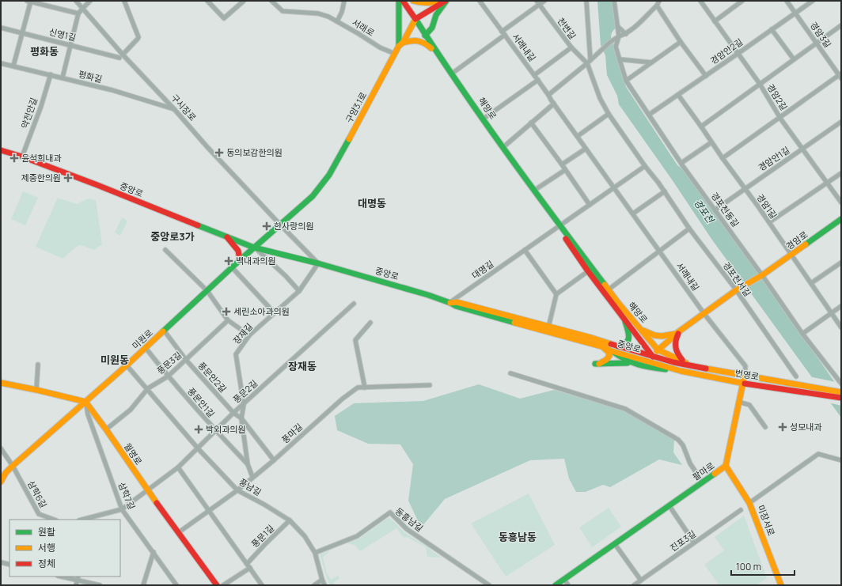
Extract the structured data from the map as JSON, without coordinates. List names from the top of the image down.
{
  "streets": {
    "street": [
      "서래로",
      "천변길",
      "신영1길",
      "경암3길",
      "서래내길",
      "경암안2길",
      "평화길",
      "경암2길",
      "구시장로",
      "구암3.1로",
      "해망로",
      "약전안길",
      "경암안1길",
      "중앙로",
      "경암1길",
      "경포천동길",
      "경암로",
      "대명길",
      "경포천서길",
      "장재길",
      "미원로",
      "풍문3길",
      "번영로",
      "풍문안2길",
      "풍문2길",
      "풍문안1길",
      "풍마길",
      "월명로",
      "팔마로",
      "풍남길",
      "삼학6길",
      "삼학7길",
      "동흥남길",
      "미장서로",
      "풍문1길",
      "진포3길"
    ]
  },
  "crossings": [
    ["서래로", "구암3.1로"],
    ["천변길", "경포천서길"],
    ["신영1길", "구시장로"],
    ["경암3길", "경암안2길"],
    ["서래내길", "번영로"],
    ["서래내길", "팔마로"],
    ["경암안2길", "경암2길"],
    ["경암안2길", "경암1길"],
    ["경암안2길", "경포천동길"],
    ["평화길", "구시장로"],
    ["평화길", "약전안길"],
    ["경암2길", "경암안1길"],
    ["구시장로", "구암3.1로"],
    ["구시장로", "중앙로"],
    ["구암3.1로", "해망로"],
    ["구암3.1로", "중앙로"],
    ["구암3.1로", "미원로"],
    ["해망로", "중앙로"],
    ["해망로", "대명길"],
    ["해망로", "번영로"],
    ["약전안길", "중앙로"],
    ["경암안1길", "경암1길"],
    ["경암안1길", "경포천동길"],
    ["중앙로", "대명길"],
    ["중앙로", "장재길"],
    ["중앙로", "미원로"],
    ["중앙로", "번영로"],
    ["경암1길", "경암로"],
    ["경포천동길", "경암로"],
    ["경암로", "경포천서길"],
    ["장재길", "풍문안2길"],
    ["장재길", "풍문2길"],
    ["장재길", "풍문안1길"],
    ["장재길", "풍마길"],
    ["미원로", "풍문안2길"],
    ["미원로", "풍문안1길"],
    ["미원로", "월명로"],
    ["미원로", "풍남길"],
    ["미원로", "삼학6길"],
    ["미원로", "삼학7길"],
    ["풍문3길", "풍문안2길"],
    ["풍문3길", "풍문안1길"],
    ["풍문3길", "월명로"],
    ["풍문3길", "풍남길"],
    ["번영로", "팔마로"],
    ["풍문안2길", "풍문2길"],
    ["풍문안2길", "풍마길"],
    ["풍문2길", "풍문안1길"],
    ["풍문2길", "월명로"],
    ["풍문2길", "풍남길"],
    ["풍마길", "월명로"],
    ["풍마길", "풍남길"],
    ["월명로", "삼학7길"],
    ["팔마로", "미장서로"],
    ["풍남길", "동흥남길"],
    ["풍남길", "풍문1길"]
  ],
  "districts": [
    "평화동",
    "대명동",
    "중앙로3가",
    "미원동",
    "장재동",
    "동흥남동"
  ],
  "water": ["경포천"],
  "places": {
    "health": [
      "동의보감한의원",
      "윤석희내과",
      "제중한의원",
      "한사랑의원",
      "백내과의원",
      "세린소아과의원",
      "성모내과",
      "박외과의원"
    ]
  },
  "legend": ["원활", "서행", "정체"],
  "scale_bar": "100 m"
}
